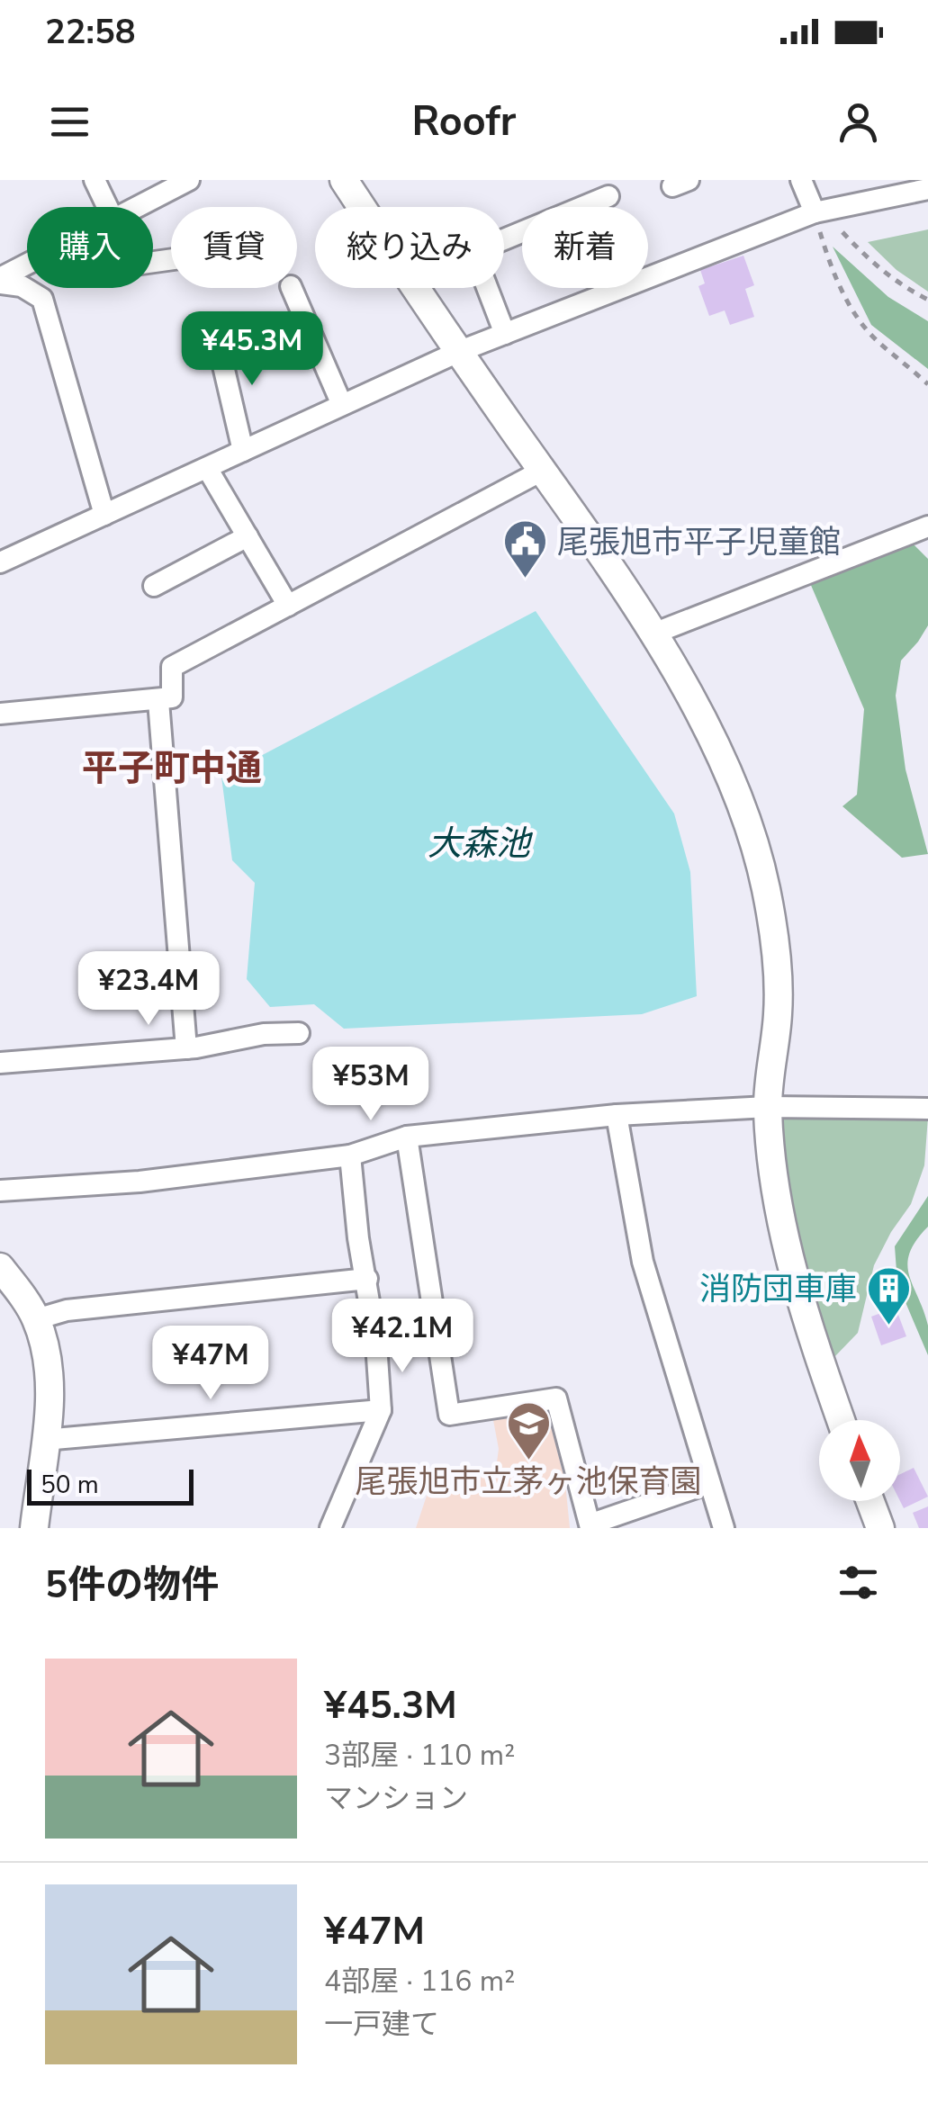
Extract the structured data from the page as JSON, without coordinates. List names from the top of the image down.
{
  "districts": ["平子町中通"],
  "water": ["大森池"],
  "places": {
    "public building": ["尾張旭市平子児童館"],
    "building": ["消防団車庫"],
    "school or university": ["尾張旭市立茅ヶ池保育園"]
  },
  "scale_bar": "50 m",
  "north": "top",
  "page": {
    "status": "22:58",
    "header": "Roofr",
    "chip": [
      "購入",
      "賃貸",
      "絞り込み",
      "新着"
    ],
    "price": [
      "¥45.3M",
      "¥23.4M",
      "¥53M",
      "¥42.1M",
      "¥47M"
    ],
    "scale": "50 m",
    "heading": "5件の物件",
    "list": [
      {
        "name": "¥45.3M",
        "note": "3部屋 · 110 m² · マンション"
      },
      {
        "name": "¥47M",
        "note": "4部屋 · 116 m² · 一戸建て"
      }
    ]
  }
}
